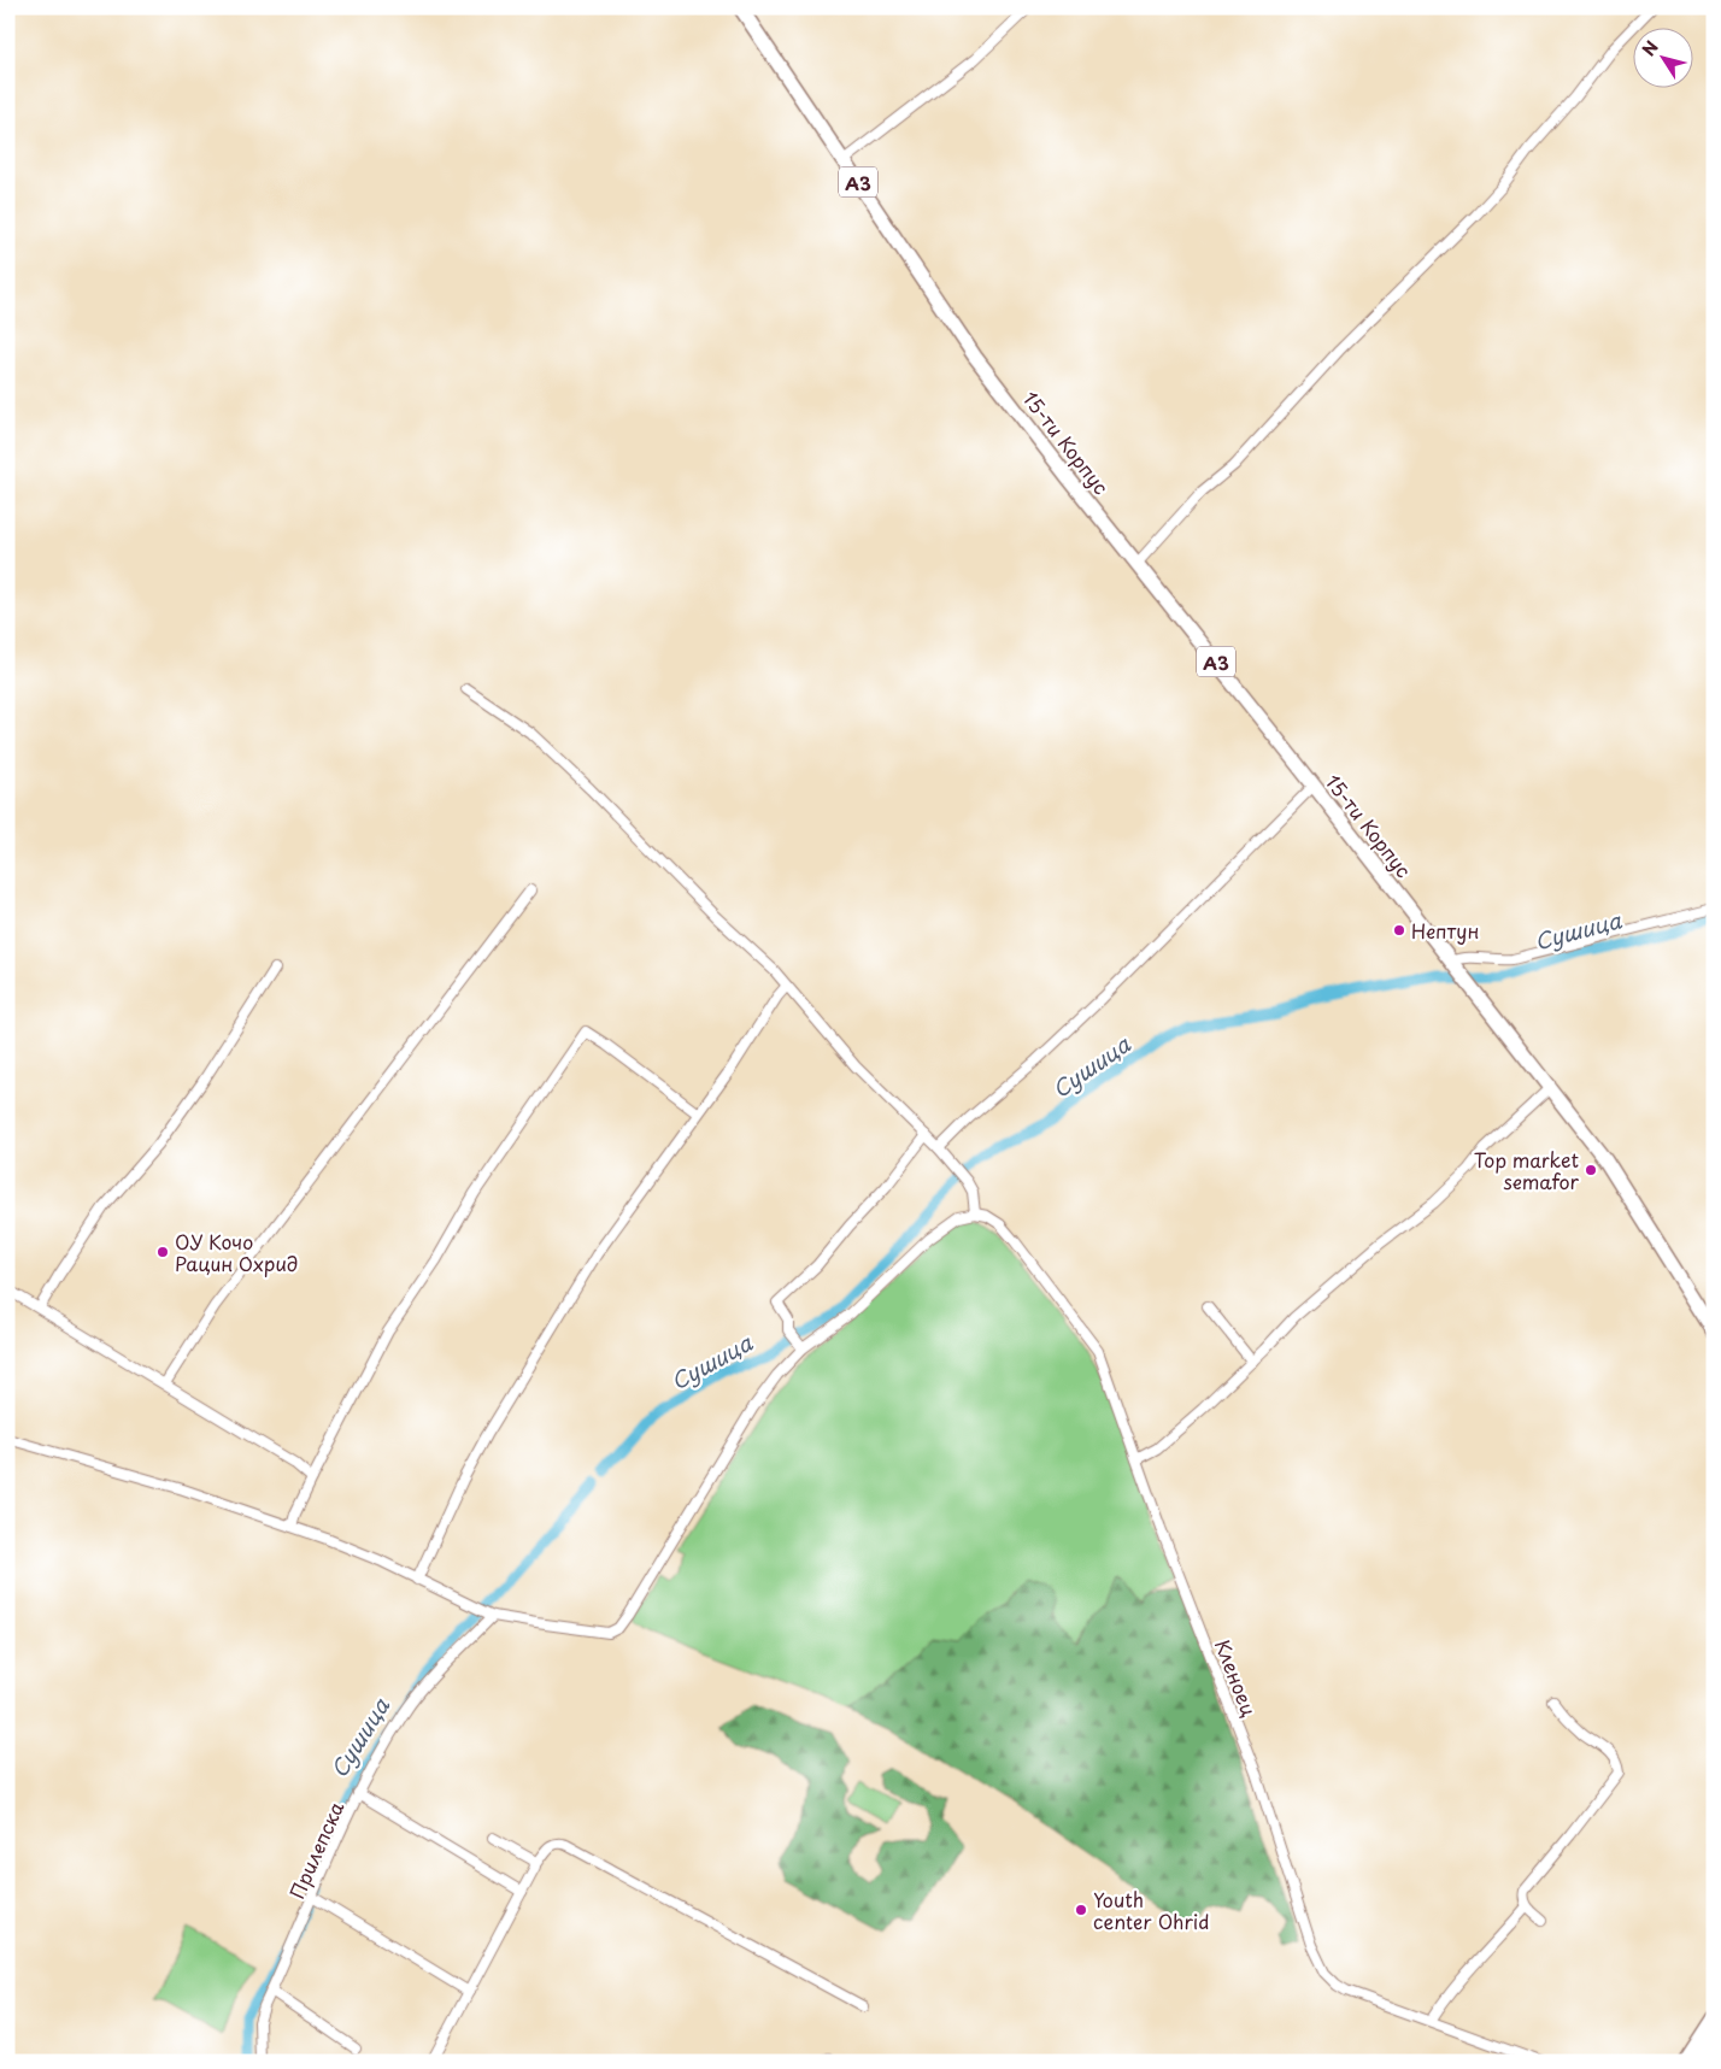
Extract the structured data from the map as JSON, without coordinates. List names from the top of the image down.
{
  "streets": {
    "main road": ["A3", "15-ти Корпус"],
    "street": ["Кленоец", "Прилепска"]
  },
  "crossings": [
    ["A3", "15-ти Корпус"]
  ],
  "water": ["Сушица"],
  "places": [
    "Нептун",
    "Top market semafor",
    "ОУ Кочо Рацин Охрид",
    "Youth center Ohrid"
  ],
  "north": "top left"
}
